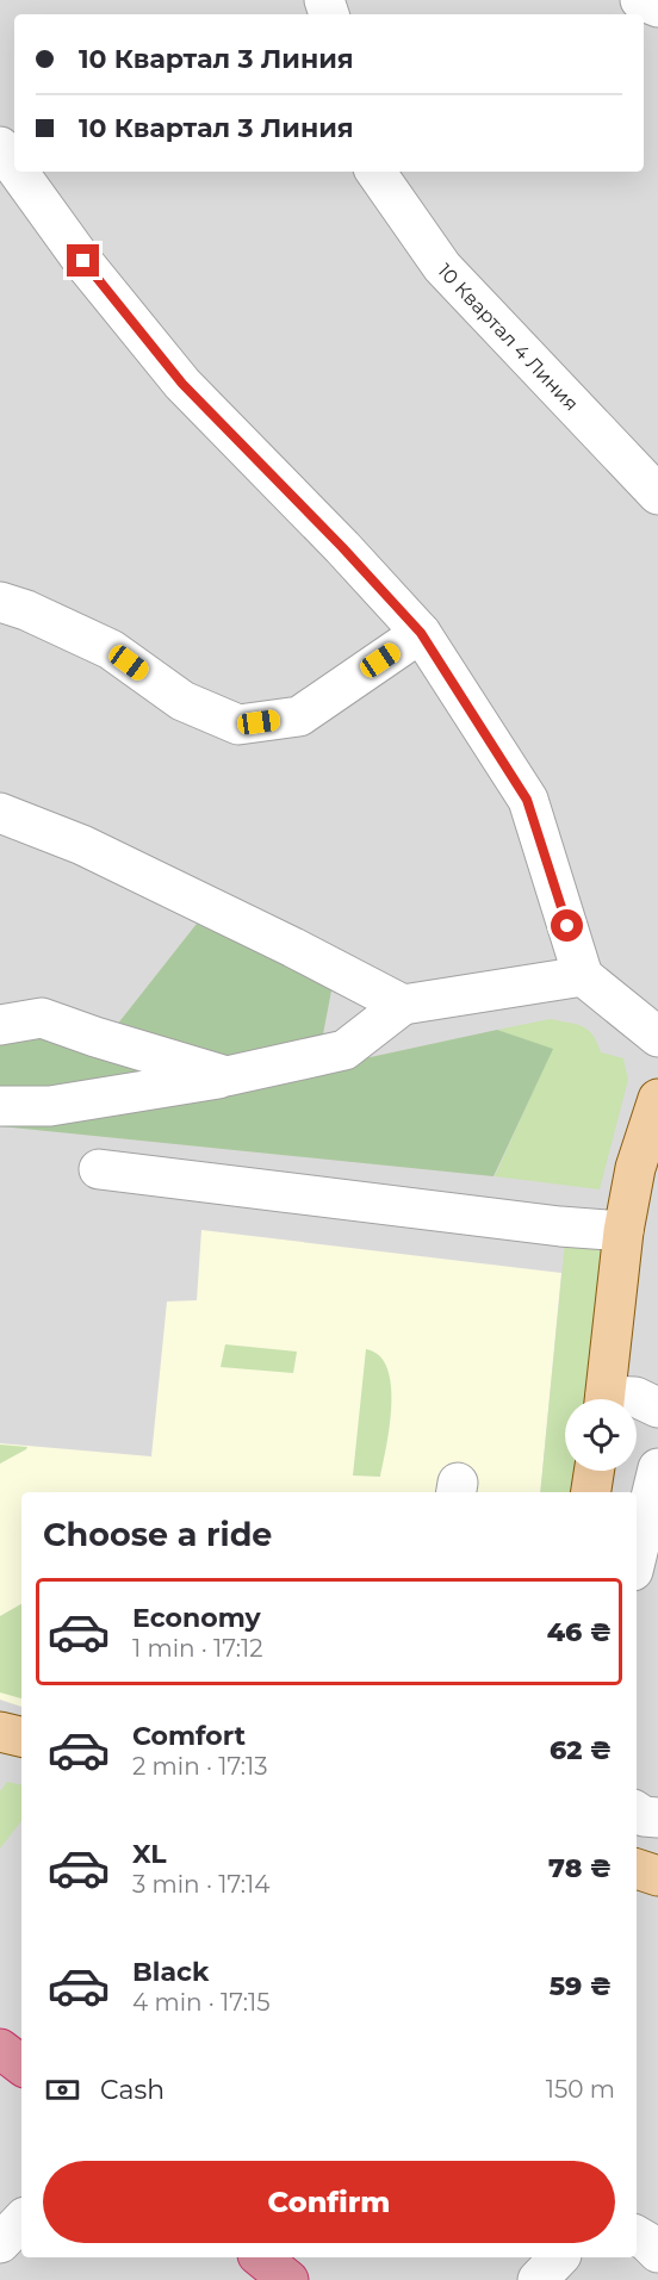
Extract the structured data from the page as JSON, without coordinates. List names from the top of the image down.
{
  "streets": {
    "street": ["10 Квартал 4 Линия"]
  },
  "page": {
    "banner": ["10 Квартал 3 Линия", "10 Квартал 3 Линия"],
    "heading": "Choose a ride",
    "list": [
      {
        "name": "Economy",
        "note": "1 min · 17:12",
        "value": "46 ₴"
      },
      {
        "name": "Comfort",
        "note": "2 min · 17:13",
        "value": "62 ₴"
      },
      {
        "name": "XL",
        "note": "3 min · 17:14",
        "value": "78 ₴"
      },
      {
        "name": "Black",
        "note": "4 min · 17:15",
        "value": "59 ₴"
      }
    ],
    "pay": ["Cash", "150 m"],
    "buttons": "Confirm"
  }
}
